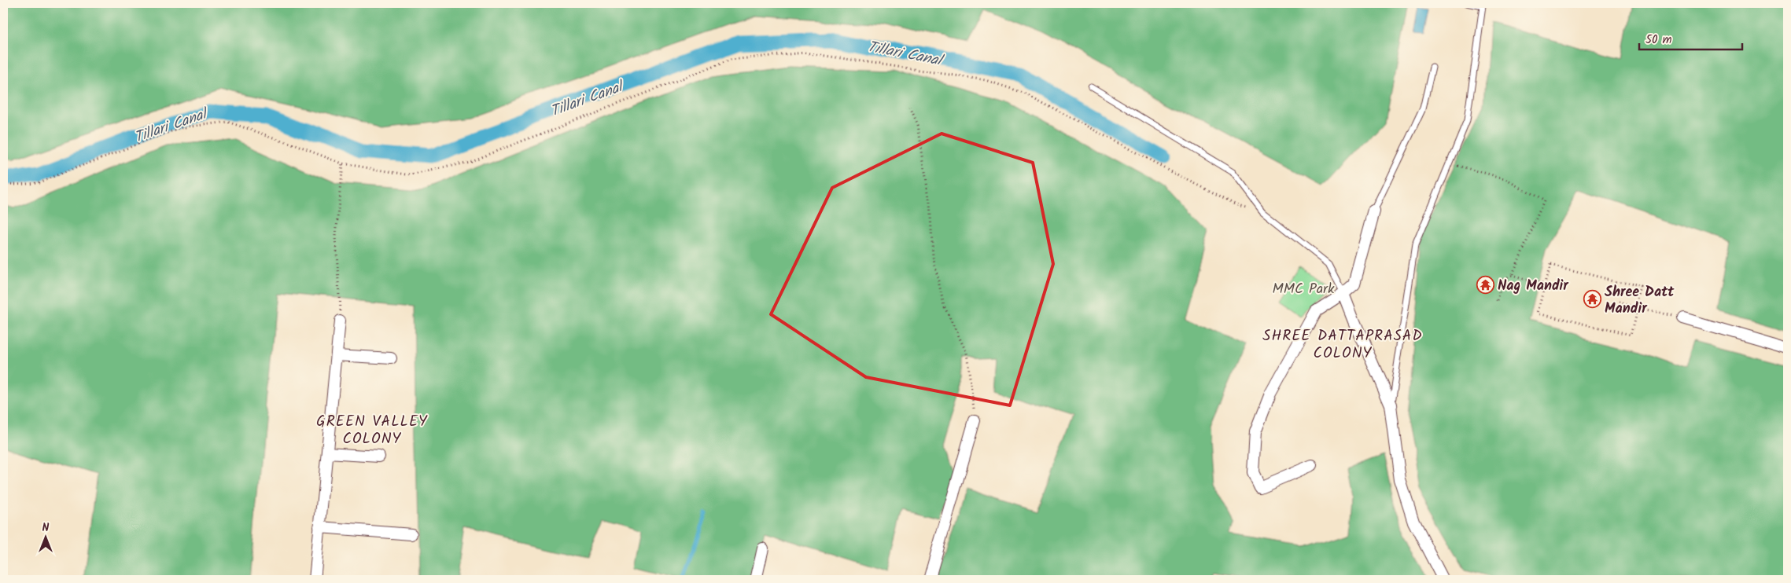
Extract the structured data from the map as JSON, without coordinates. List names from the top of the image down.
{
  "districts": ["SHREE DATTAPRASAD COLONY", "GREEN VALLEY COLONY"],
  "water": ["Tillari Canal"],
  "parks": ["MMC Park"],
  "places": {
    "temple": ["Nag Mandir", "Shree Datt Mandir"]
  },
  "scale_bar": "50 m",
  "north": "top"
}
